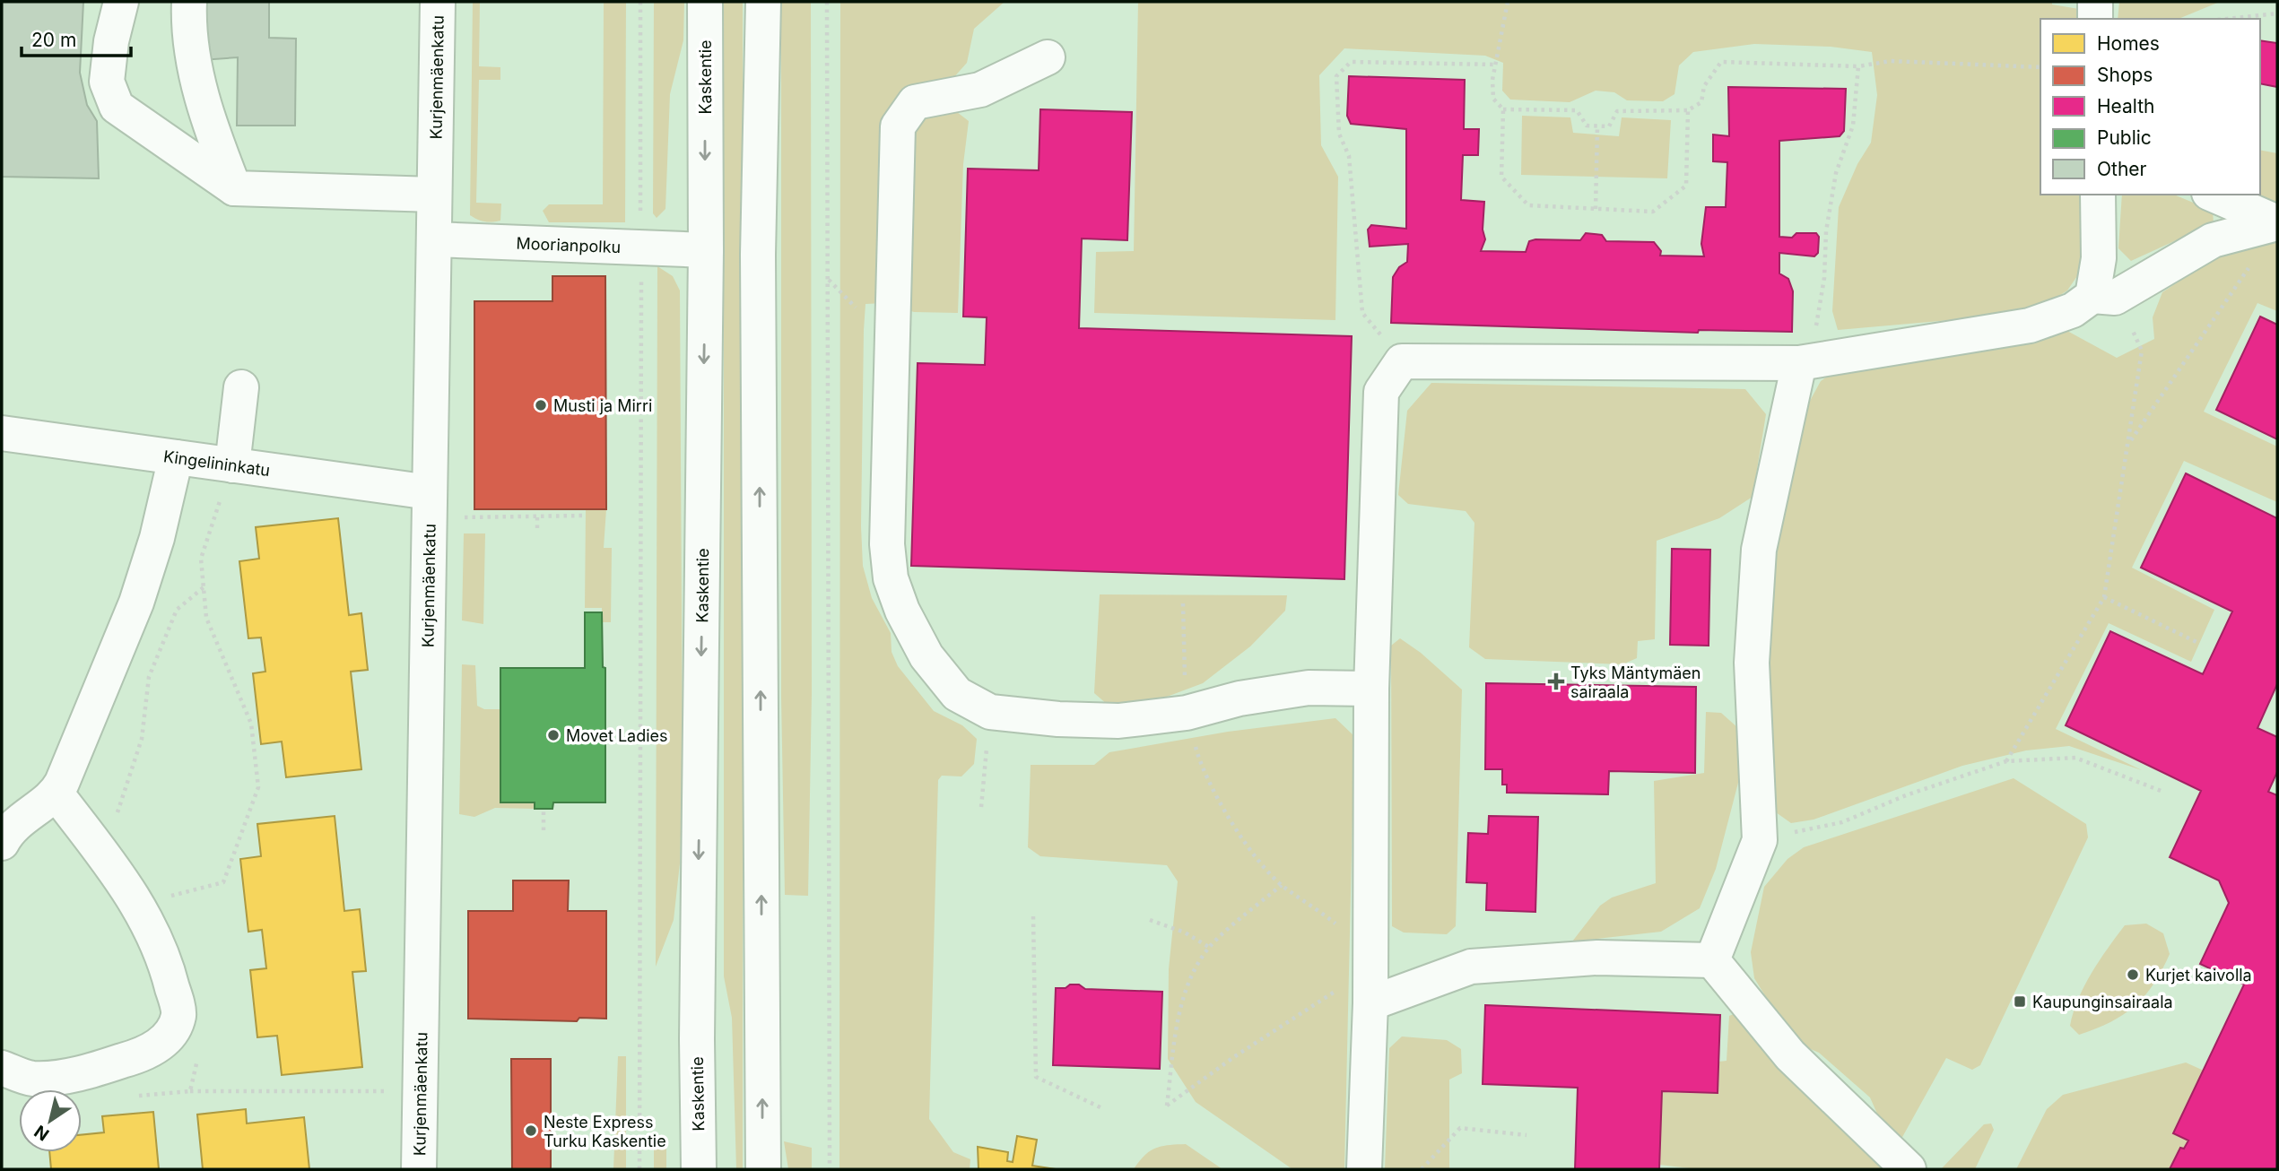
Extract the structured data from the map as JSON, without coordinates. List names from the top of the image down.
{
  "streets": {
    "main road": [
      "Kurjenmäenkatu",
      "Kaskentie",
      "Moorianpolku",
      "Kingelininkatu"
    ]
  },
  "crossings": [
    ["Kurjenmäenkatu", "Moorianpolku"],
    ["Kurjenmäenkatu", "Kingelininkatu"],
    ["Kaskentie", "Moorianpolku"]
  ],
  "places": {
    "other": [
      "Musti ja Mirri",
      "Movet Ladies",
      "Kurjet kaivolla",
      "Neste Express Turku Kaskentie"
    ],
    "health": ["Tyks Mäntymäen sairaala"],
    "transit": ["Kaupunginsairaala"]
  },
  "legend": [
    "Homes",
    "Shops",
    "Health",
    "Public",
    "Other"
  ],
  "scale_bar": "20 m",
  "north": "bottom left"
}
